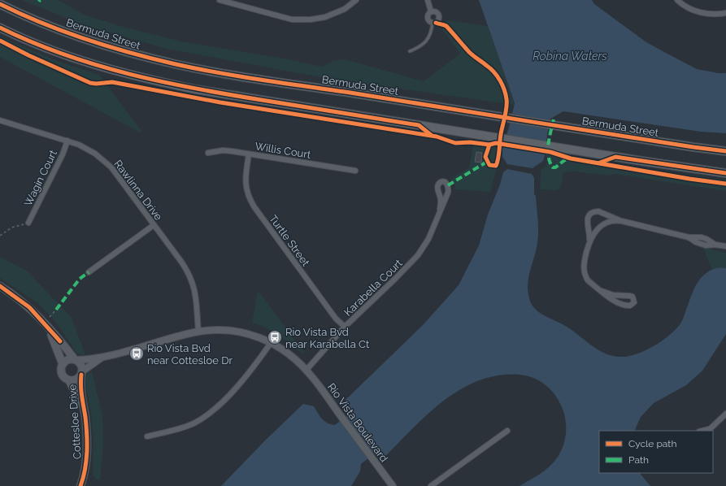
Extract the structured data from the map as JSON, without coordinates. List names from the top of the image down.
{
  "streets": {
    "main road": ["Bermuda Street", "Cottesloe Drive"],
    "street": [
      "Willis Court",
      "Wagin Court",
      "Rawlinna Drive",
      "Turtle Street",
      "Karabella Court",
      "Rio Vista Boulevard"
    ]
  },
  "crossings": [
    ["Willis Court", "Turtle Street"],
    ["Wagin Court", "Rawlinna Drive"],
    ["Rawlinna Drive", "Rio Vista Boulevard"],
    ["Turtle Street", "Karabella Court"],
    ["Karabella Court", "Rio Vista Boulevard"],
    ["Cottesloe Drive", "Rio Vista Boulevard"]
  ],
  "water": ["Robina Waters"],
  "places": {
    "bus stop": ["Rio Vista Bvd near Karabella Ct", "Rio Vista Bvd near Cottesloe Dr"]
  },
  "legend": ["Cycle path", "Path"]
}
